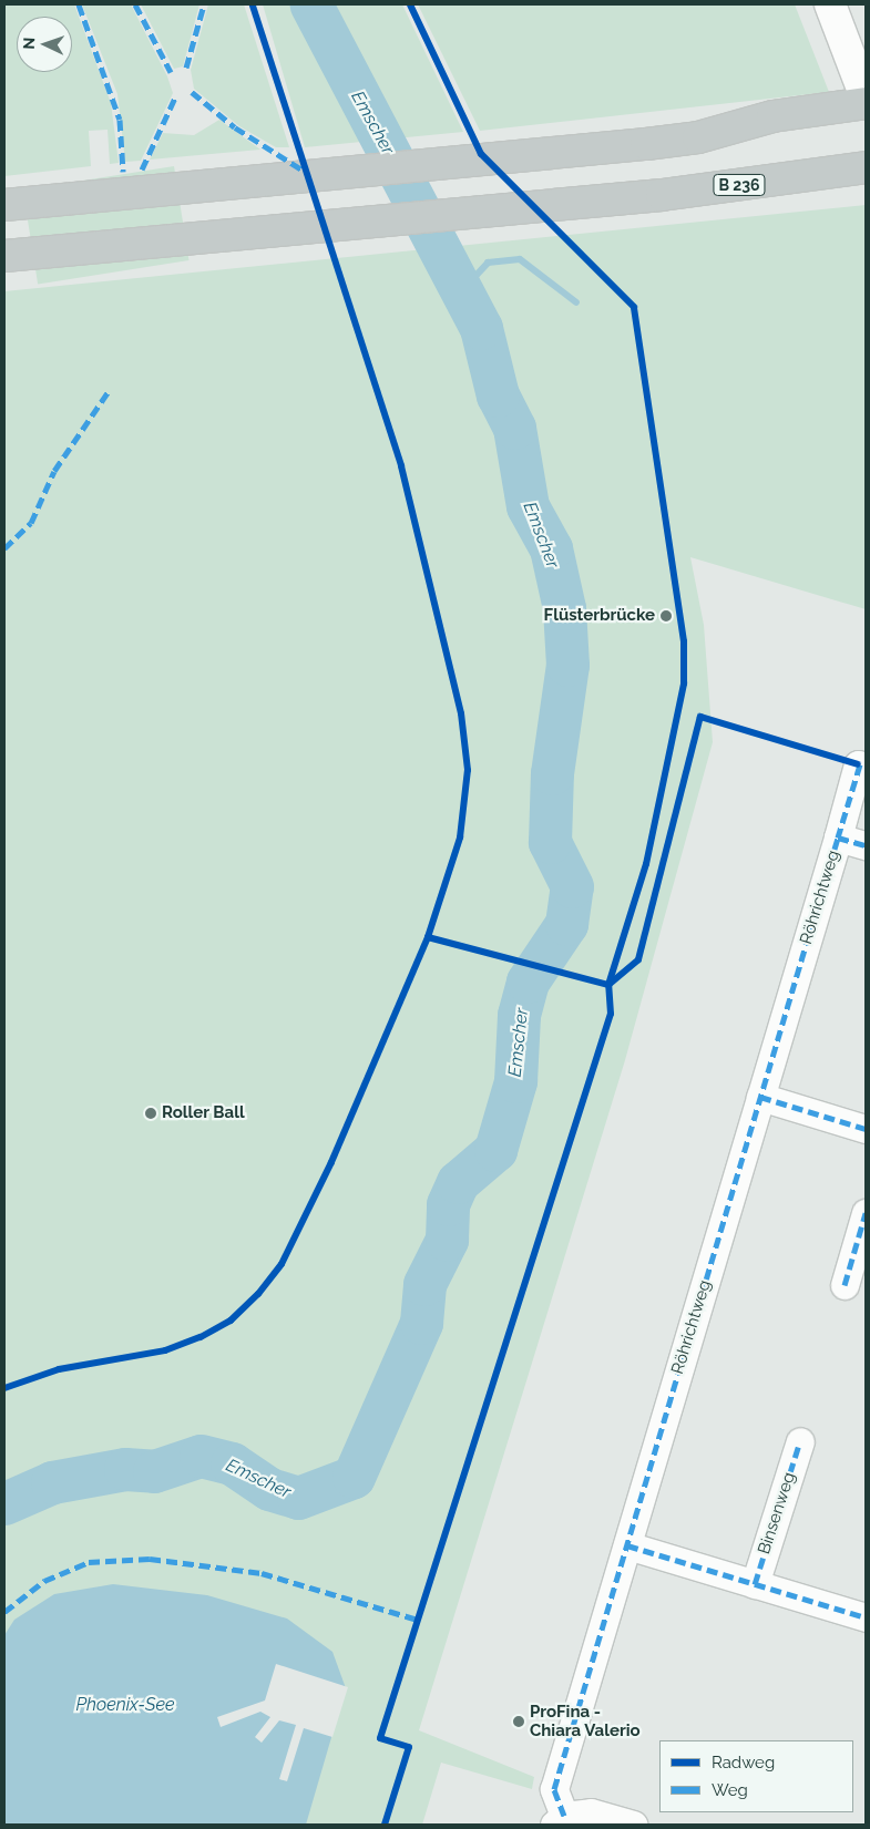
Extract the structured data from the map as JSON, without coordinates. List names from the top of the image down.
{
  "streets": {
    "highway": ["B 236"],
    "street": ["Röhrichtweg", "Binsenweg"]
  },
  "water": ["Emscher", "Phoenix-See"],
  "places": ["Flüsterbrücke", "Roller Ball", "ProFina - Chiara Valerio"],
  "legend": ["Radweg", "Weg"],
  "north": "left"
}
